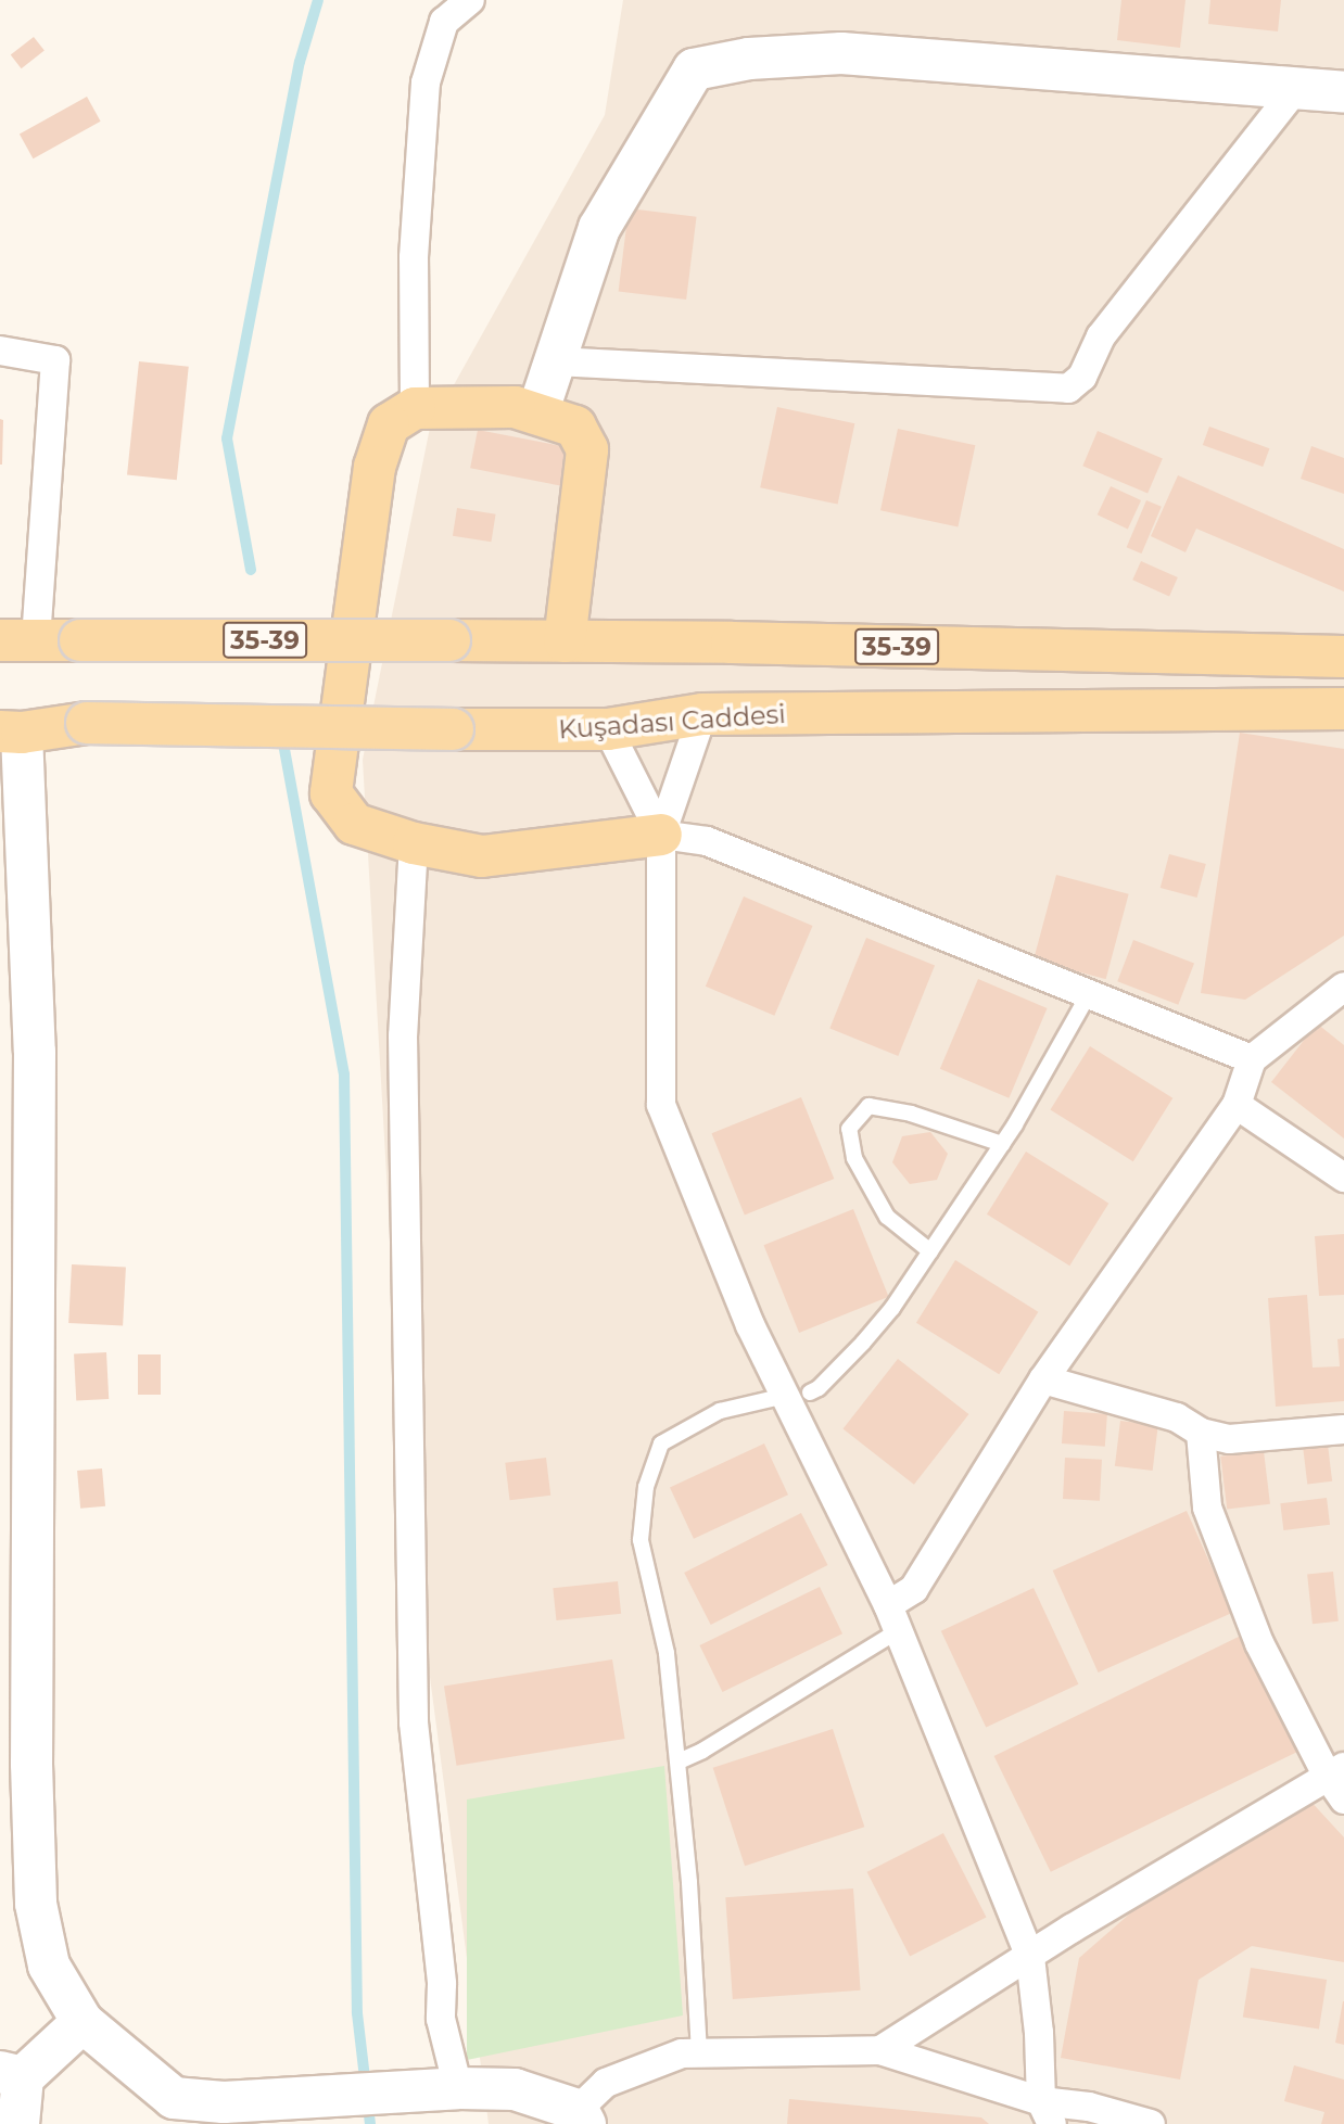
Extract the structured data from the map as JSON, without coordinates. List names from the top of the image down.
{
  "streets": {
    "main road": ["35-39", "Kuşadası Caddesi"]
  }
}
